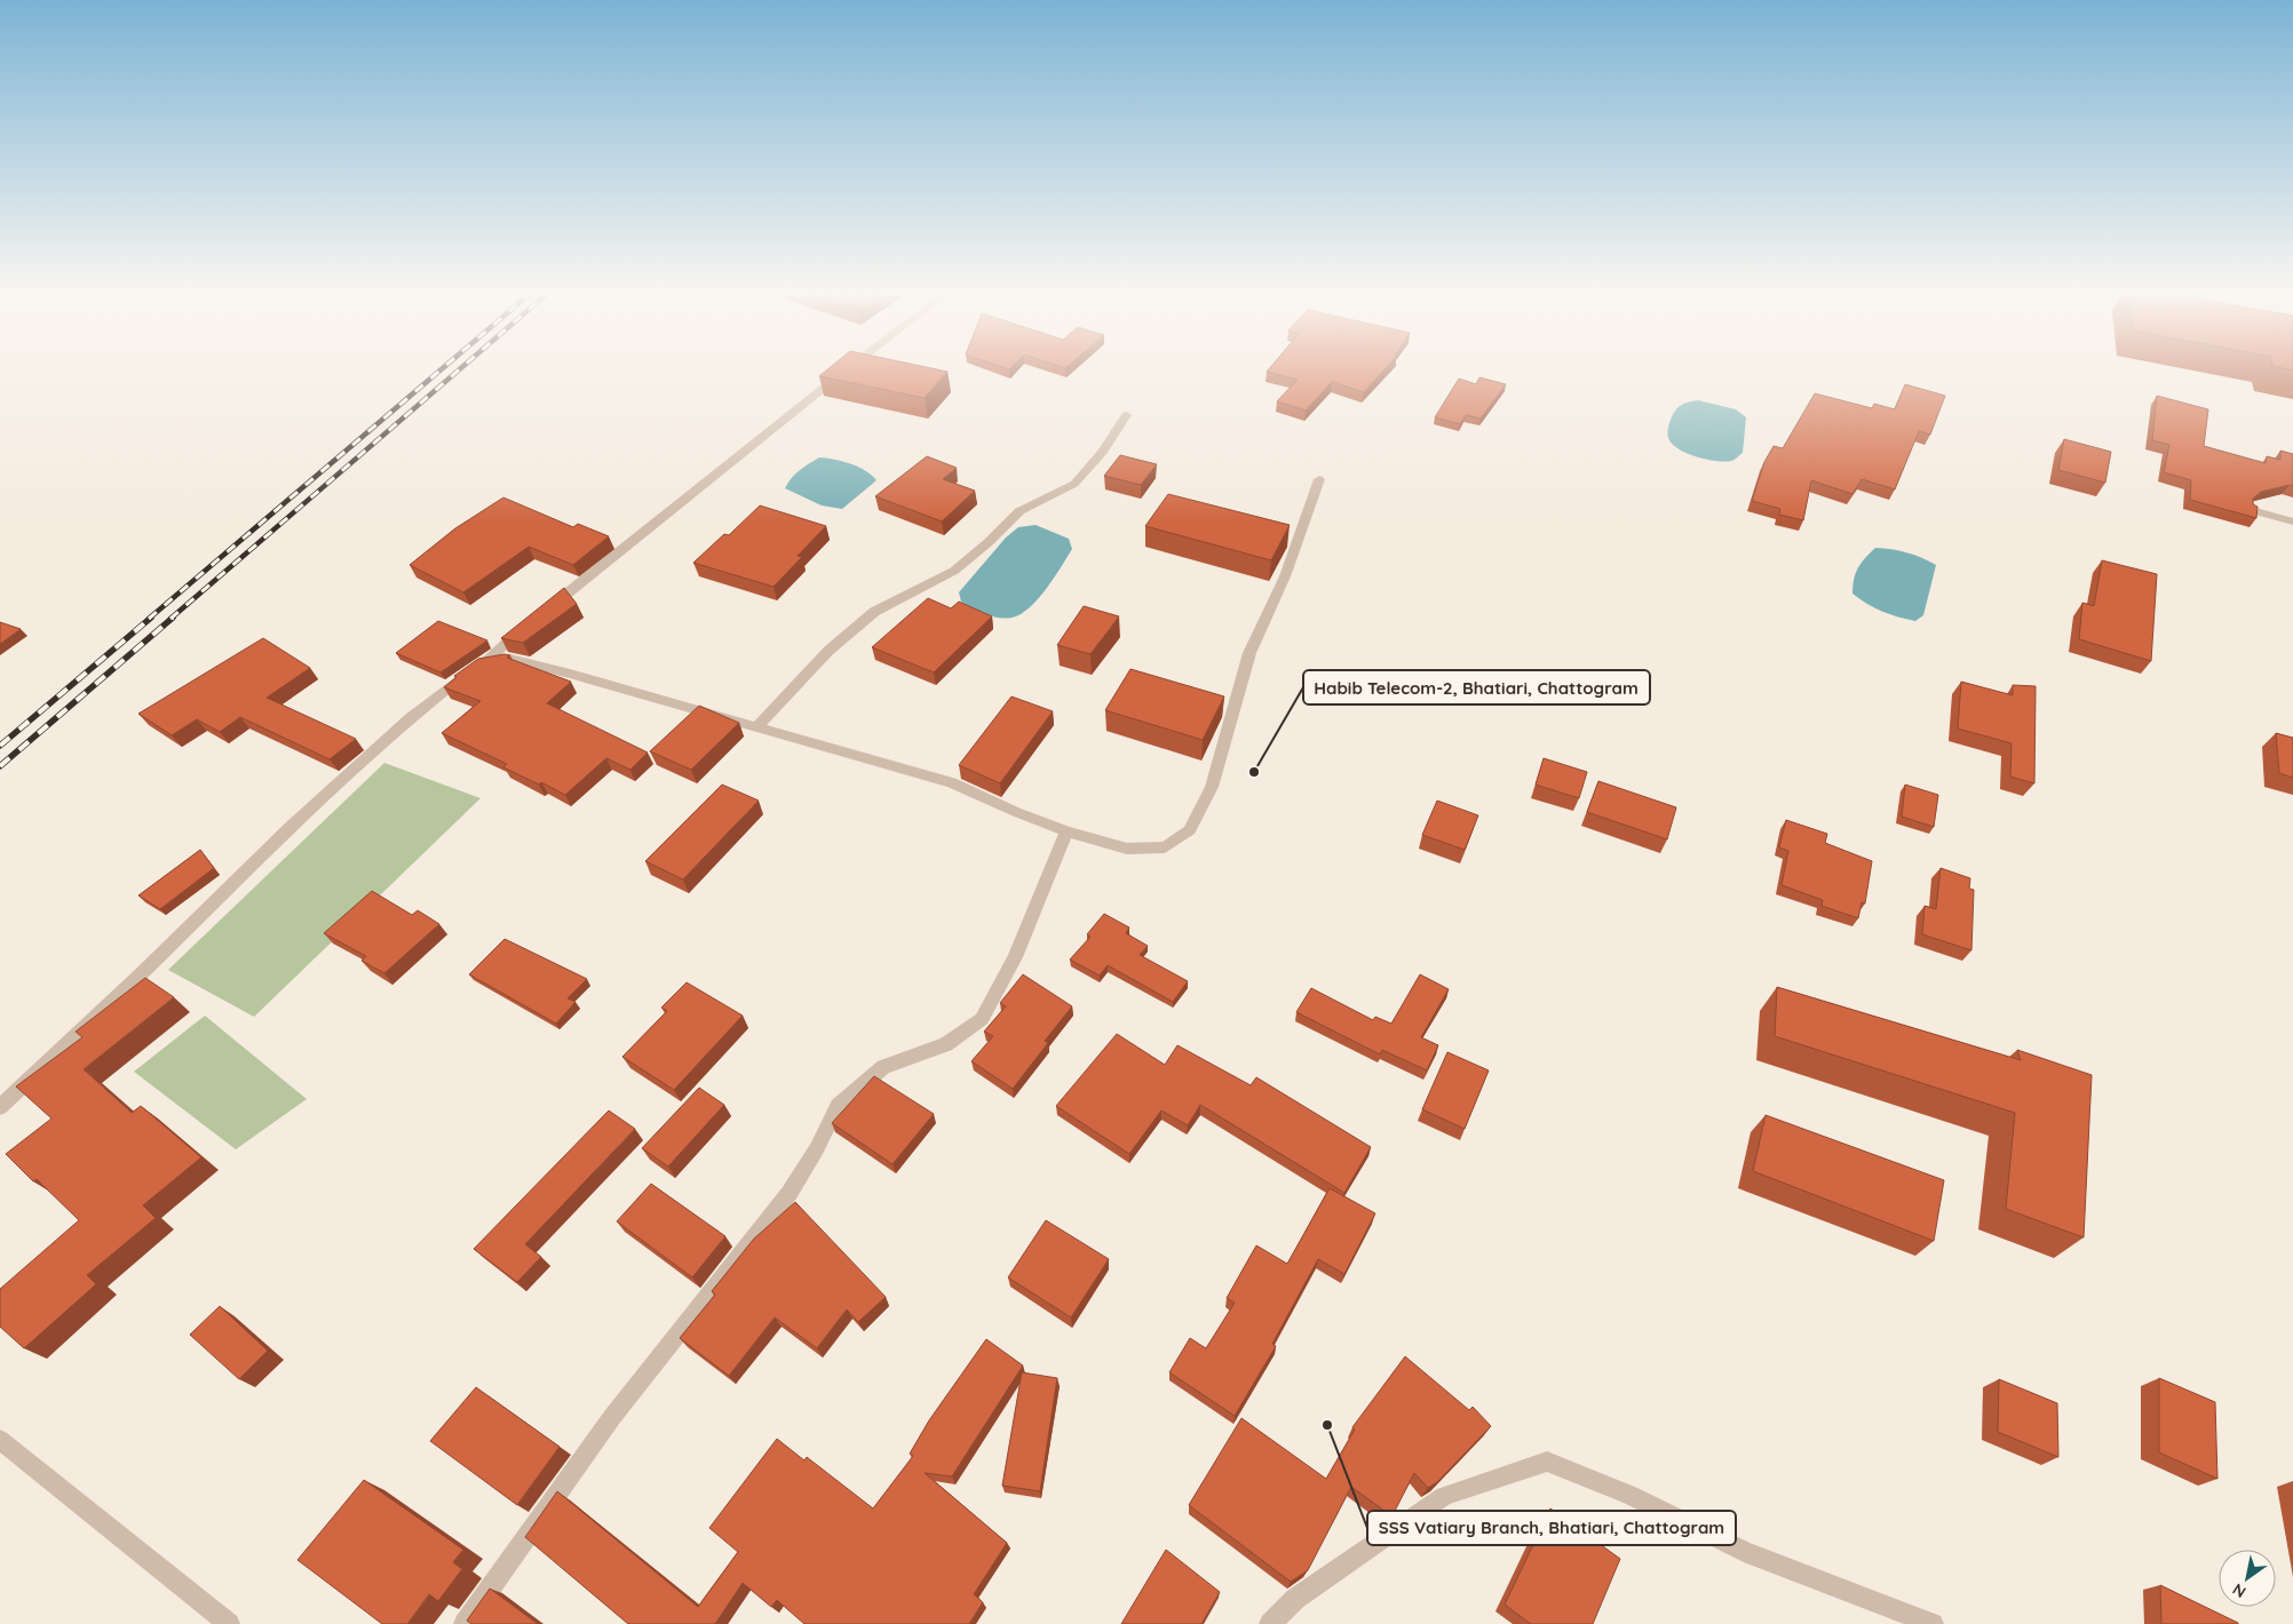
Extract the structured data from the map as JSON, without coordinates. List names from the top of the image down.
{
  "places": ["Habib Telecom-2, Bhatiari, Chattogram", "SSS Vatiary Branch, Bhatiari, Chattogram"],
  "north": "bottom left"
}
